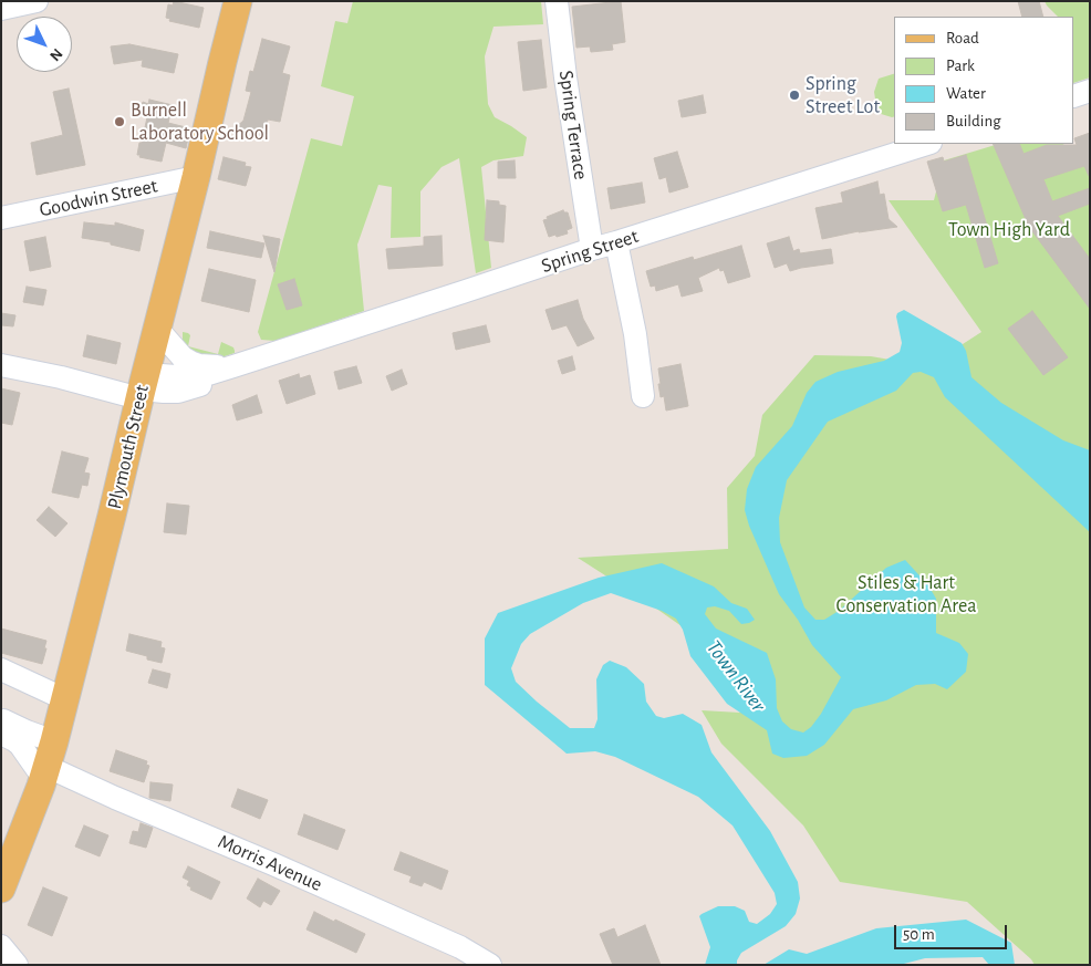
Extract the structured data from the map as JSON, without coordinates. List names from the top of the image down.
{
  "streets": {
    "main road": ["Plymouth Street"],
    "street": [
      "Spring Terrace",
      "Goodwin Street",
      "Spring Street",
      "Morris Avenue"
    ]
  },
  "crossings": [
    ["Spring Terrace", "Spring Street"],
    ["Goodwin Street", "Plymouth Street"],
    ["Spring Street", "Plymouth Street"],
    ["Plymouth Street", "Morris Avenue"]
  ],
  "water": ["Town River"],
  "parks": ["Town High Yard", "Stiles & Hart Conservation Area"],
  "places": ["Spring Street Lot", "Burnell Laboratory School"],
  "legend": [
    "Road",
    "Park",
    "Water",
    "Building"
  ],
  "scale_bar": "50 m",
  "north": "bottom right"
}
